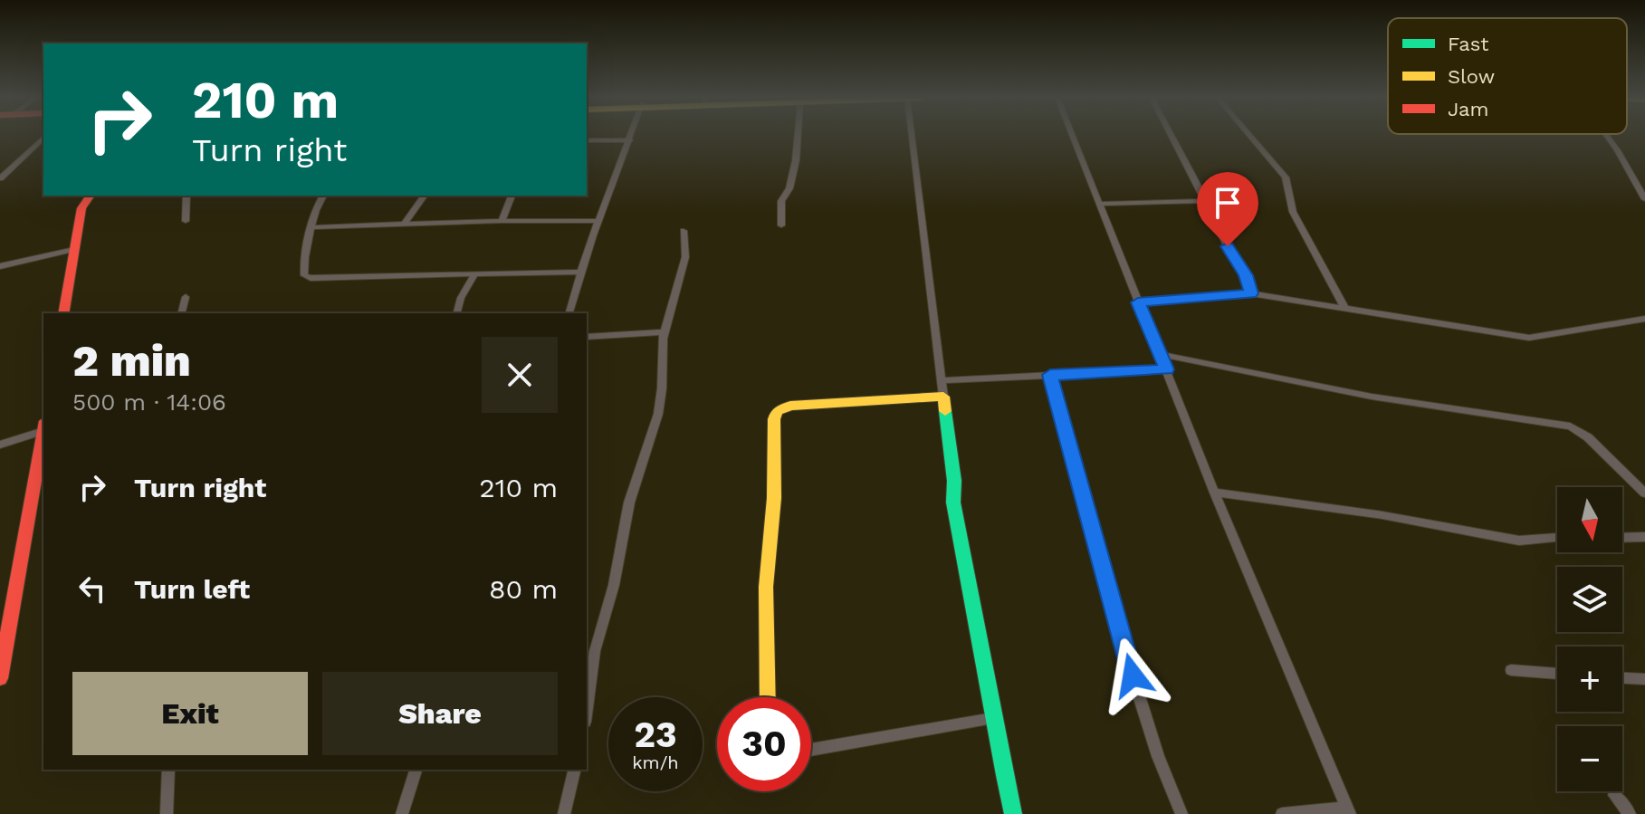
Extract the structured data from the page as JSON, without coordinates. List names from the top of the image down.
{
  "legend": ["Fast", "Slow", "Jam"],
  "north": "bottom",
  "page": {
    "turn": ["210 m", "Turn right"],
    "heading": ["2 min", "500 m · 14:06"],
    "list": [
      {
        "name": "Turn right",
        "value": "210 m"
      },
      {
        "name": "Turn left",
        "value": "80 m"
      }
    ],
    "map_buttons": ["+", "−"],
    "buttons": ["Exit", "Share"],
    "speed": "23 km/h",
    "limit": "30"
  }
}
